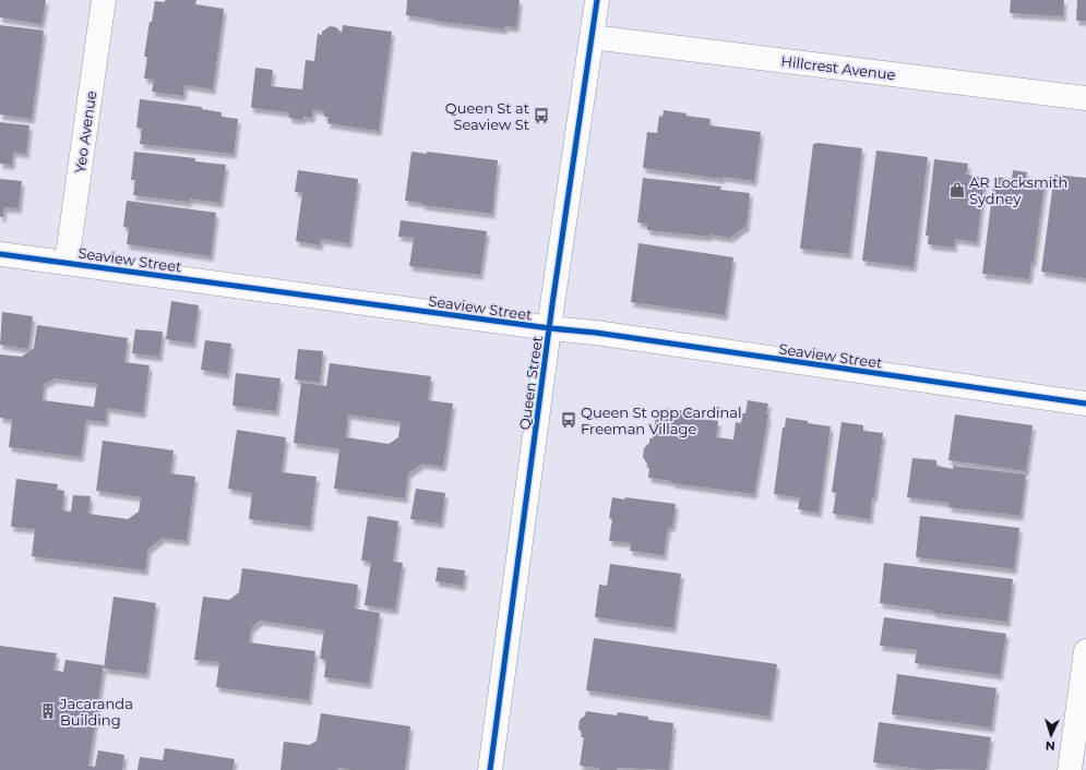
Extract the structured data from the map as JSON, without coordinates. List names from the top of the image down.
{
  "streets": {
    "street": [
      "Hillcrest Avenue",
      "Yeo Avenue",
      "Seaview Street",
      "Queen Street"
    ]
  },
  "crossings": [
    ["Hillcrest Avenue", "Queen Street"],
    ["Yeo Avenue", "Seaview Street"],
    ["Seaview Street", "Queen Street"]
  ],
  "places": {
    "bus stop": ["Queen St at Seaview St", "Queen St opp Cardinal Freeman Village"],
    "shop": ["AR Locksmith Sydney"],
    "building": ["Jacaranda Building"]
  },
  "north": "bottom"
}
